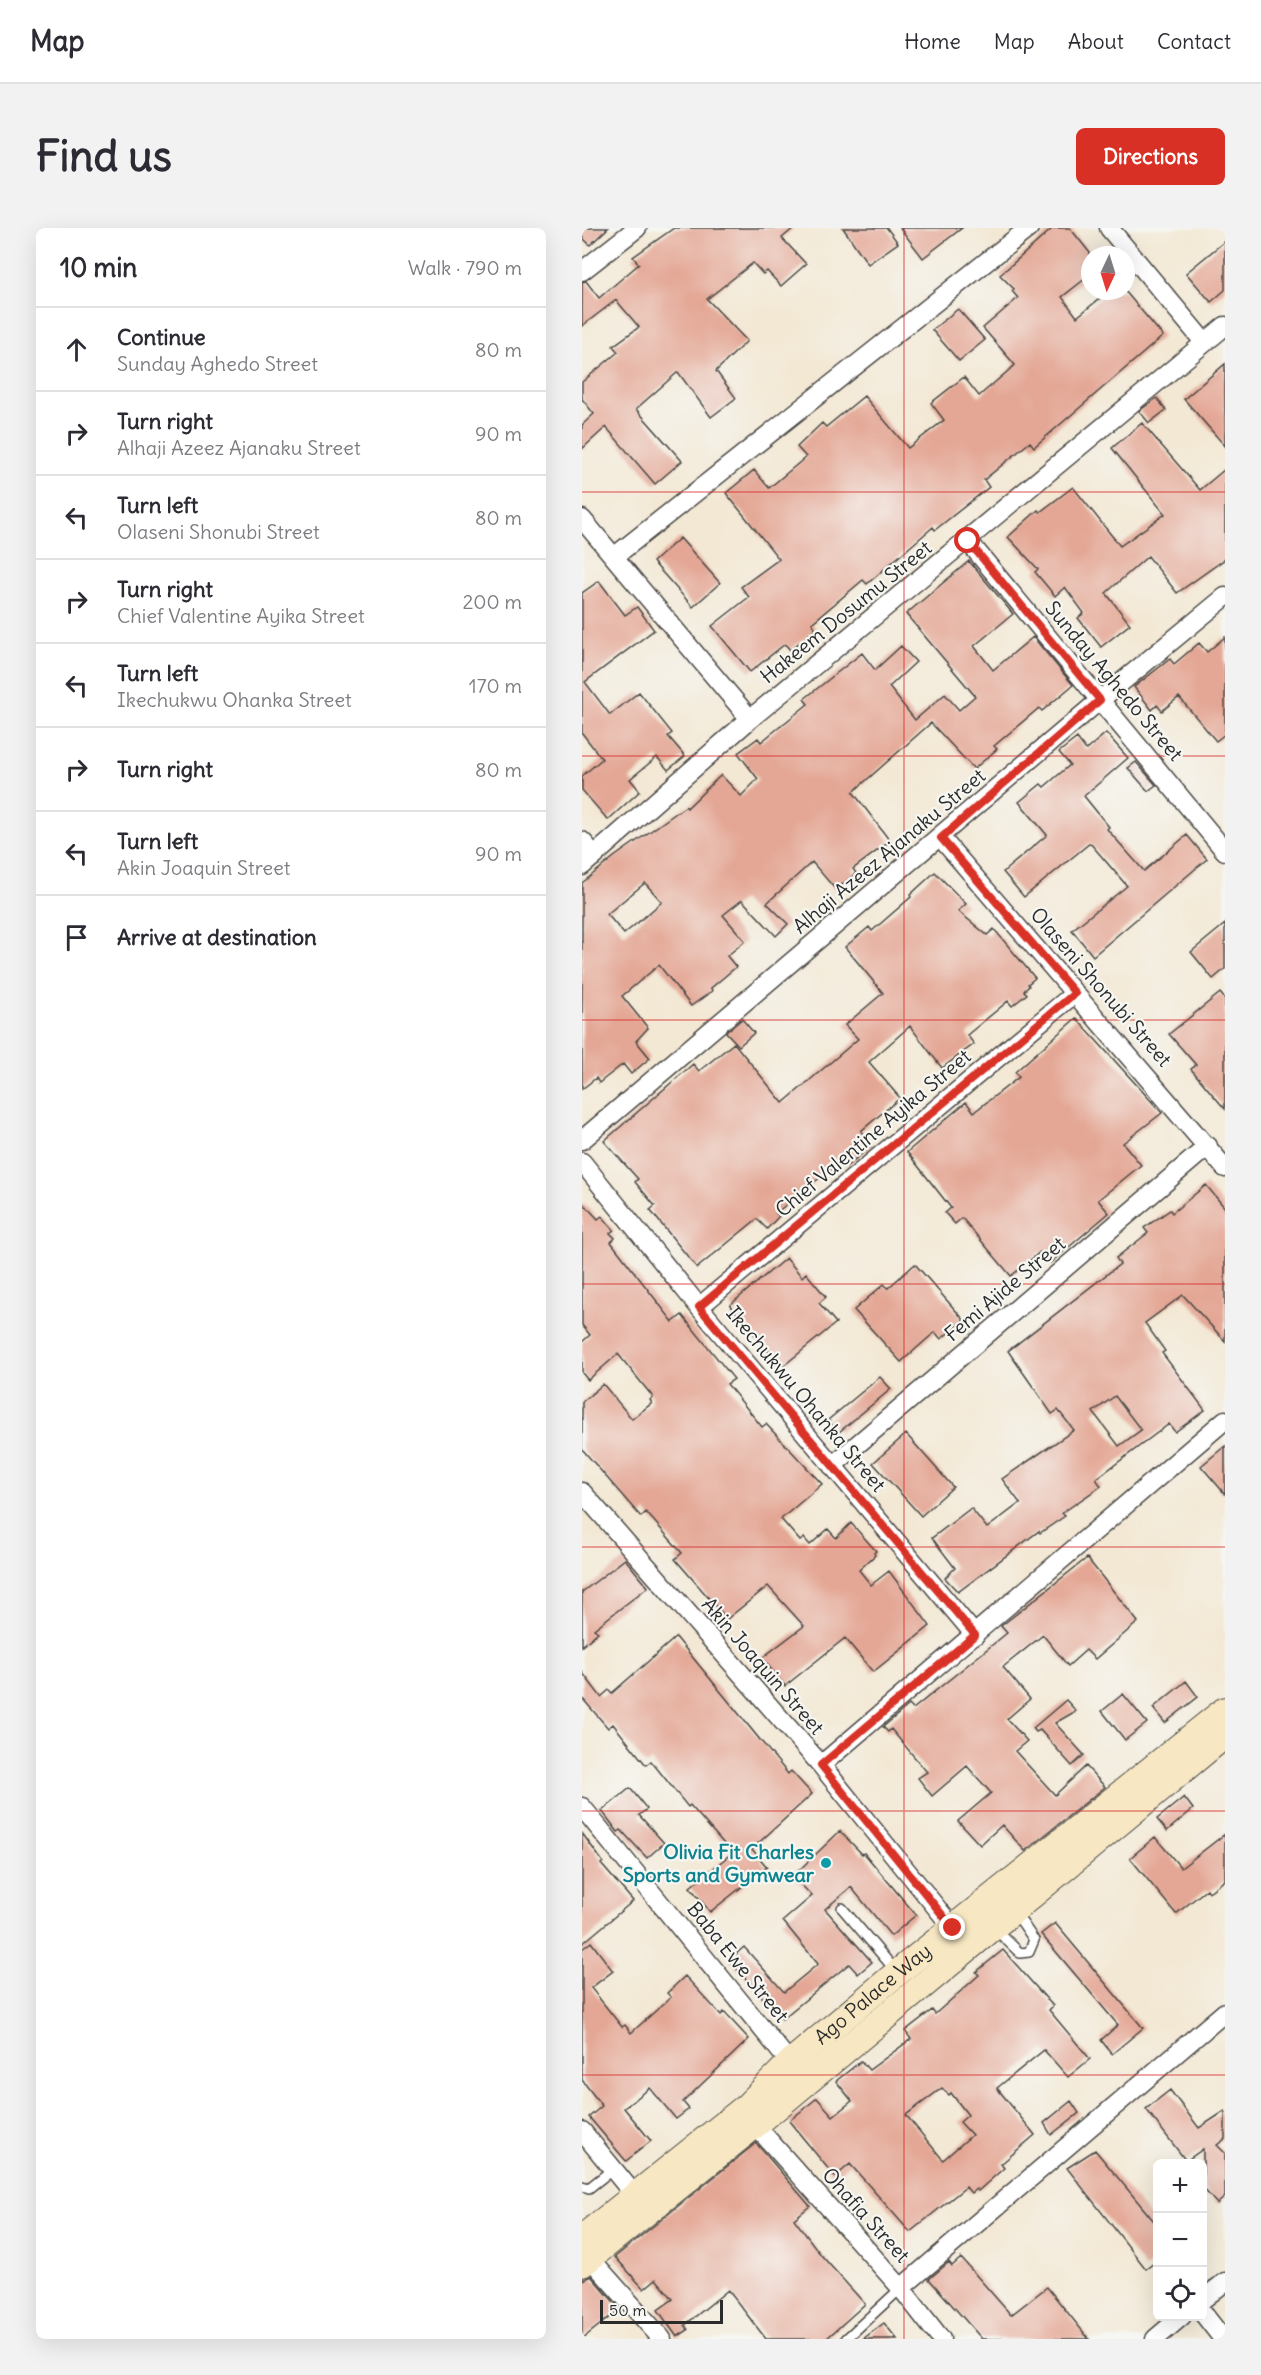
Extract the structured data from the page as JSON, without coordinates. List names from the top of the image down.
{
  "streets": {
    "main road": ["Ago Palace Way"],
    "street": [
      "Hakeem Dosumu Street",
      "Sunday Aghedo Street",
      "Alhaji Azeez Ajanaku Street",
      "Olaseni Shonubi Street",
      "Chief Valentine Ayika Street",
      "Femi Ajide Street",
      "Ikechukwu Ohanka Street",
      "Akin Joaquin Street",
      "Baba Ewe Street",
      "Ohafia Street"
    ]
  },
  "crossings": [
    ["Hakeem Dosumu Street", "Sunday Aghedo Street"],
    ["Sunday Aghedo Street", "Alhaji Azeez Ajanaku Street"],
    ["Alhaji Azeez Ajanaku Street", "Olaseni Shonubi Street"],
    ["Olaseni Shonubi Street", "Chief Valentine Ayika Street"],
    ["Olaseni Shonubi Street", "Femi Ajide Street"],
    ["Chief Valentine Ayika Street", "Ikechukwu Ohanka Street"],
    ["Femi Ajide Street", "Ikechukwu Ohanka Street"],
    ["Akin Joaquin Street", "Ago Palace Way"],
    ["Baba Ewe Street", "Ago Palace Way"],
    ["Ago Palace Way", "Ohafia Street"]
  ],
  "places": ["Olivia Fit Charles Sports and Gymwear"],
  "scale_bar": "50 m",
  "north": "bottom",
  "page": {
    "header": "Map",
    "nav": [
      "Home",
      "Map",
      "About",
      "Contact"
    ],
    "buttons": "Directions",
    "title": "Find us",
    "heading": ["10 min", "Walk · 790 m"],
    "list": [
      ["Continue", "Sunday Aghedo Street", "80 m"],
      ["Turn right", "Alhaji Azeez Ajanaku Street", "90 m"],
      ["Turn left", "Olaseni Shonubi Street", "80 m"],
      ["Turn right", "Chief Valentine Ayika Street", "200 m"],
      ["Turn left", "Ikechukwu Ohanka Street", "170 m"],
      ["Turn right", "80 m"],
      ["Turn left", "Akin Joaquin Street", "90 m"],
      "Arrive at destination"
    ],
    "map_buttons": ["+", "−"],
    "scale": "50 m"
  }
}
